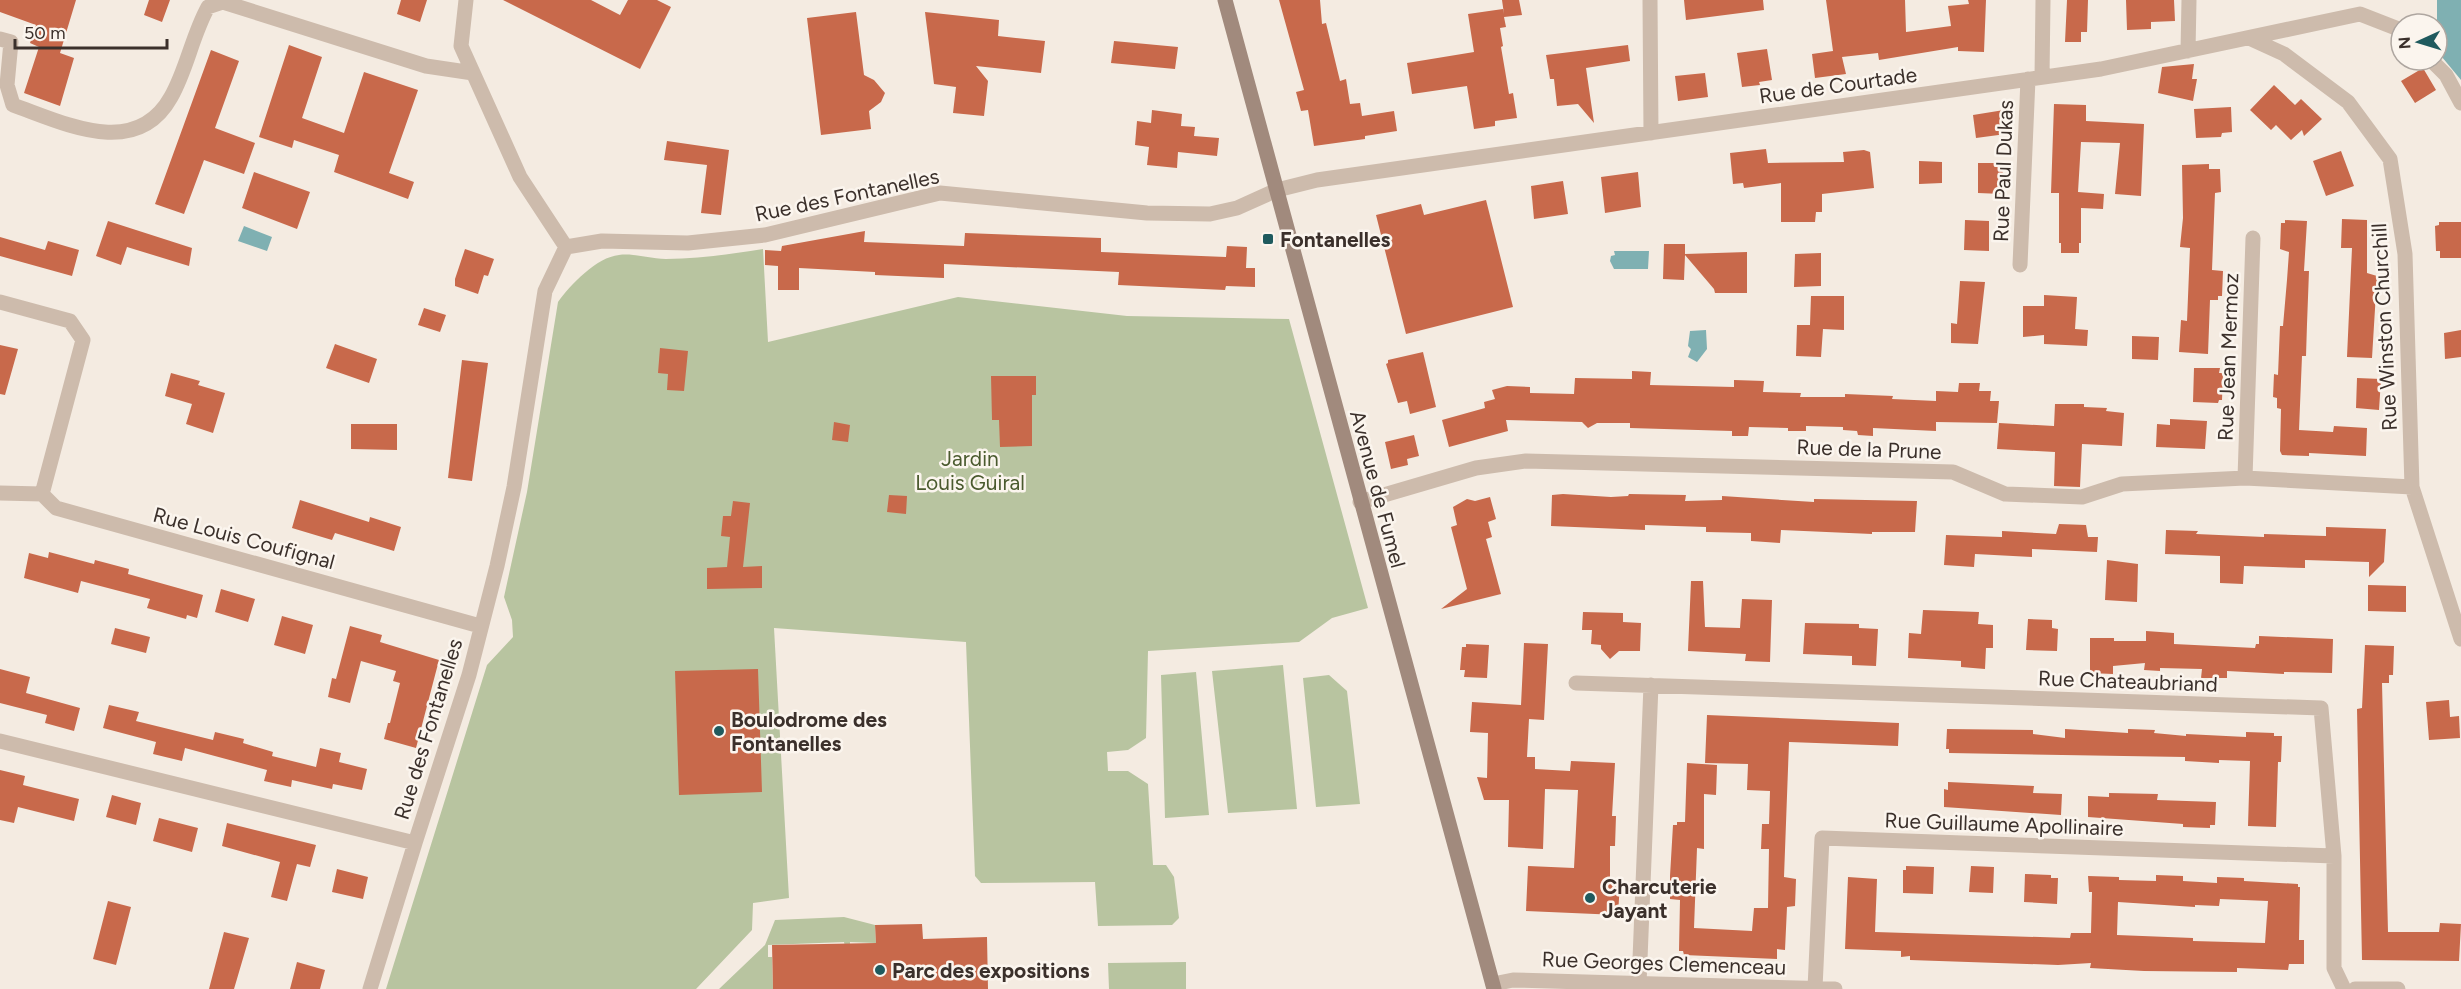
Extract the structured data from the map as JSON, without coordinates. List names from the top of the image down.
{
  "streets": {
    "main road": ["Avenue de Fumel"],
    "street": [
      "Rue de Courtade",
      "Rue Paul Dukas",
      "Rue des Fontanelles",
      "Rue Winston Churchill",
      "Rue Jean Mermoz",
      "Rue de la Prune",
      "Rue Louis Coufignal",
      "Rue Chateaubriand",
      "Rue Guillaume Apollinaire",
      "Rue Georges Clemenceau"
    ]
  },
  "crossings": [
    ["Rue de Courtade", "Rue Paul Dukas"],
    ["Rue de Courtade", "Rue des Fontanelles"],
    ["Rue de Courtade", "Rue Winston Churchill"],
    ["Rue de Courtade", "Avenue de Fumel"],
    ["Rue des Fontanelles", "Avenue de Fumel"],
    ["Rue des Fontanelles", "Rue Louis Coufignal"],
    ["Rue Winston Churchill", "Rue de la Prune"],
    ["Rue Jean Mermoz", "Rue de la Prune"],
    ["Rue de la Prune", "Avenue de Fumel"],
    ["Avenue de Fumel", "Rue Georges Clemenceau"],
    ["Rue Chateaubriand", "Rue Guillaume Apollinaire"],
    ["Rue Guillaume Apollinaire", "Rue Georges Clemenceau"]
  ],
  "parks": ["Jardin Louis Guiral"],
  "places": {
    "transit": ["Fontanelles"],
    "other": ["Boulodrome des Fontanelles", "Charcuterie Jayant", "Parc des expositions"]
  },
  "scale_bar": "50 m",
  "north": "left"
}
